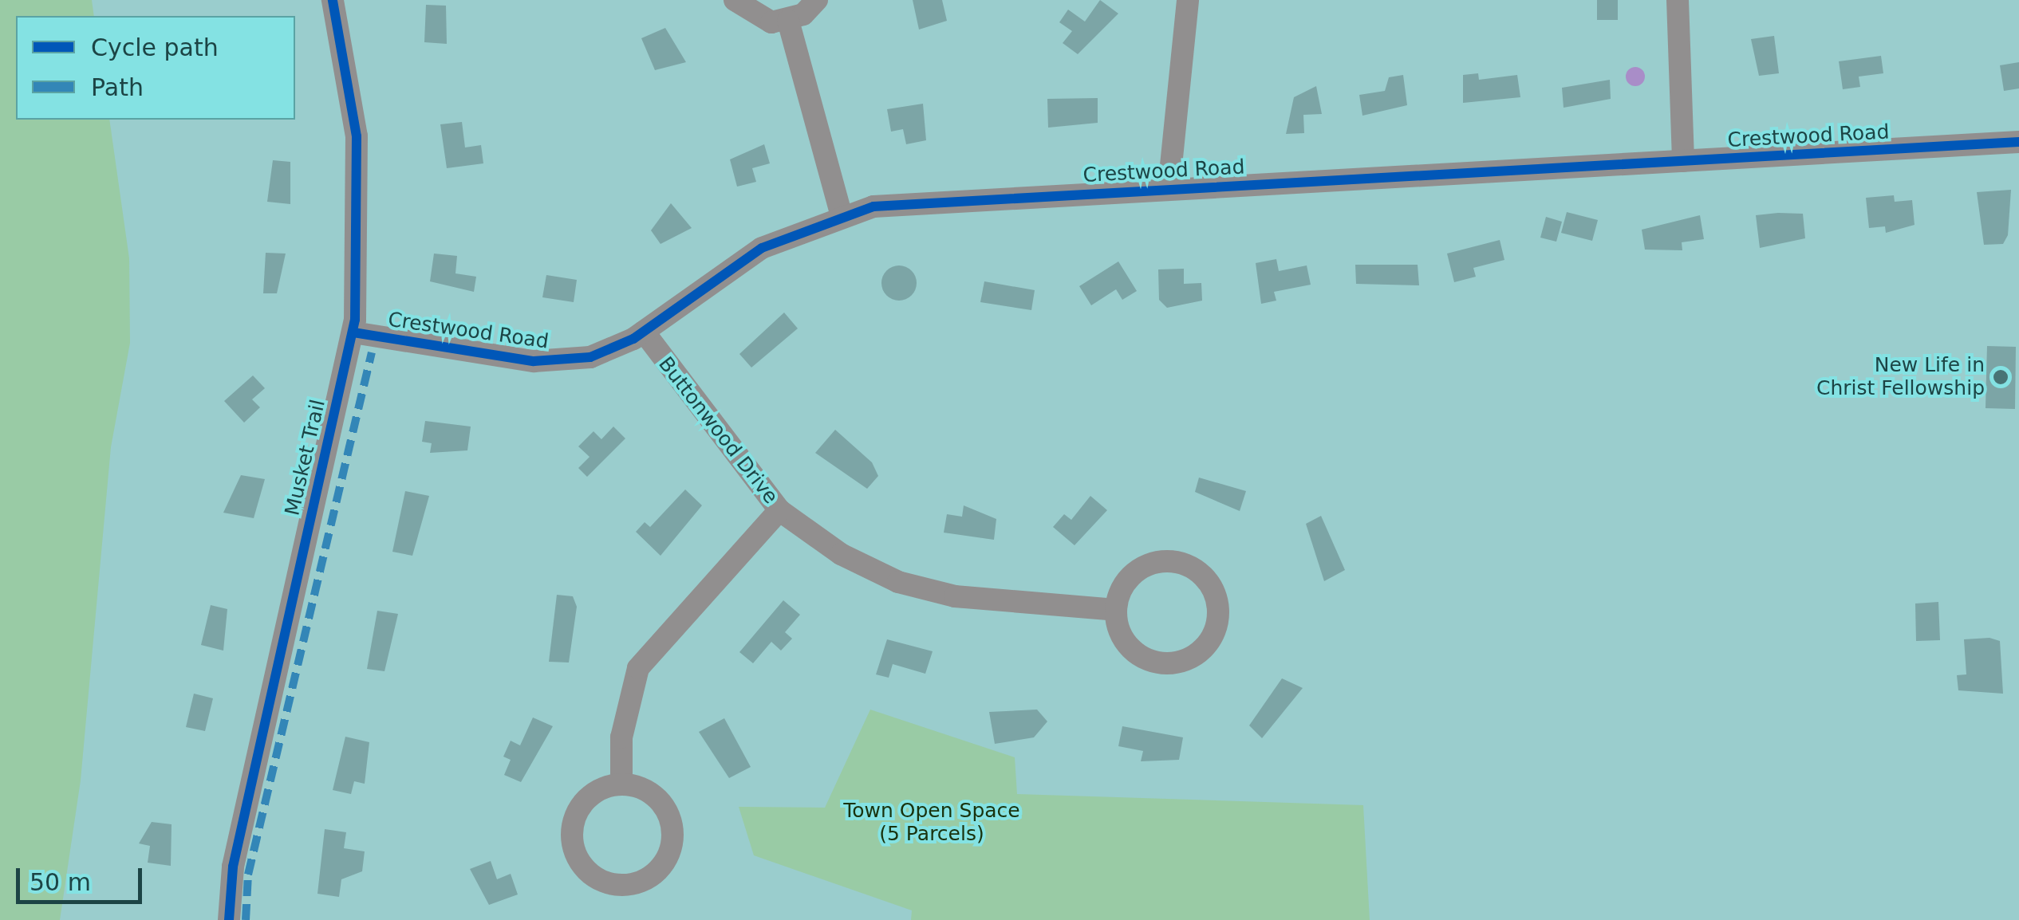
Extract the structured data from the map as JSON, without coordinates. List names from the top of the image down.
{
  "streets": {
    "street": ["Crestwood Road", "Buttonwood Drive", "Musket Trail"]
  },
  "crossings": [
    ["Crestwood Road", "Buttonwood Drive"],
    ["Crestwood Road", "Musket Trail"]
  ],
  "parks": ["Town Open Space (5 Parcels)"],
  "places": ["New Life in Christ Fellowship"],
  "legend": ["Cycle path", "Path"],
  "scale_bar": "50 m"
}
